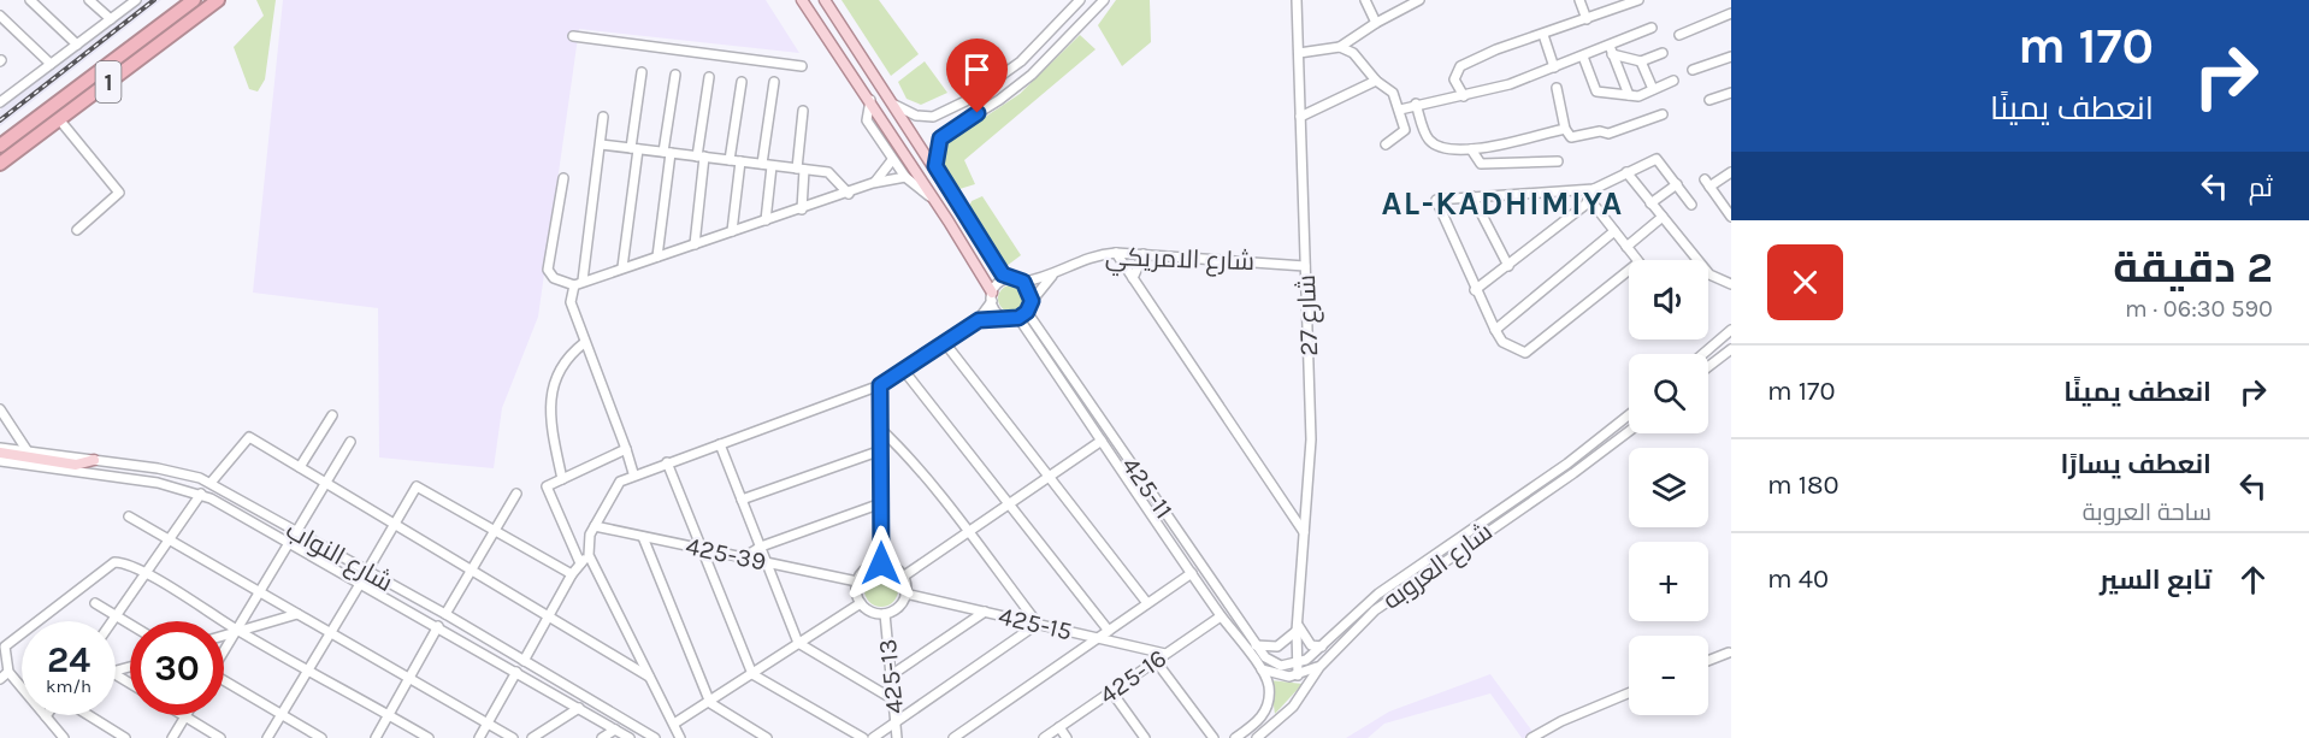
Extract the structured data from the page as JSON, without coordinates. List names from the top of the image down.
{
  "streets": {
    "highway": ["1"],
    "street": [
      "شارع الامريكي",
      "شارع 27",
      "425-11",
      "425-39",
      "شارع النواب",
      "شارع العروبه",
      "425-15",
      "425-13",
      "425-16"
    ]
  },
  "crossings": [
    ["شارع الامريكي", "شارع 27"],
    ["شارع الامريكي", "425-11"],
    ["شارع 27", "شارع العروبه"],
    ["425-11", "شارع العروبه"],
    ["425-11", "425-16"],
    ["425-39", "425-15"],
    ["425-39", "425-13"],
    ["425-15", "425-13"],
    ["425-15", "425-16"]
  ],
  "districts": ["AL-KADHIMIYA"],
  "page": {
    "turn": ["170 m", "انعطف يمينًا"],
    "then": "ثم",
    "heading": ["2 دقيقة", "590 m · 06:30"],
    "map_buttons": ["+", "−"],
    "list": [
      {
        "name": "انعطف يمينًا",
        "value": "170 m"
      },
      {
        "name": "انعطف يسارًا",
        "note": "ساحة العروبة",
        "value": "180 m"
      },
      {
        "name": "تابع السير",
        "value": "40 m"
      }
    ],
    "speed": "24 km/h",
    "limit": "30"
  }
}
